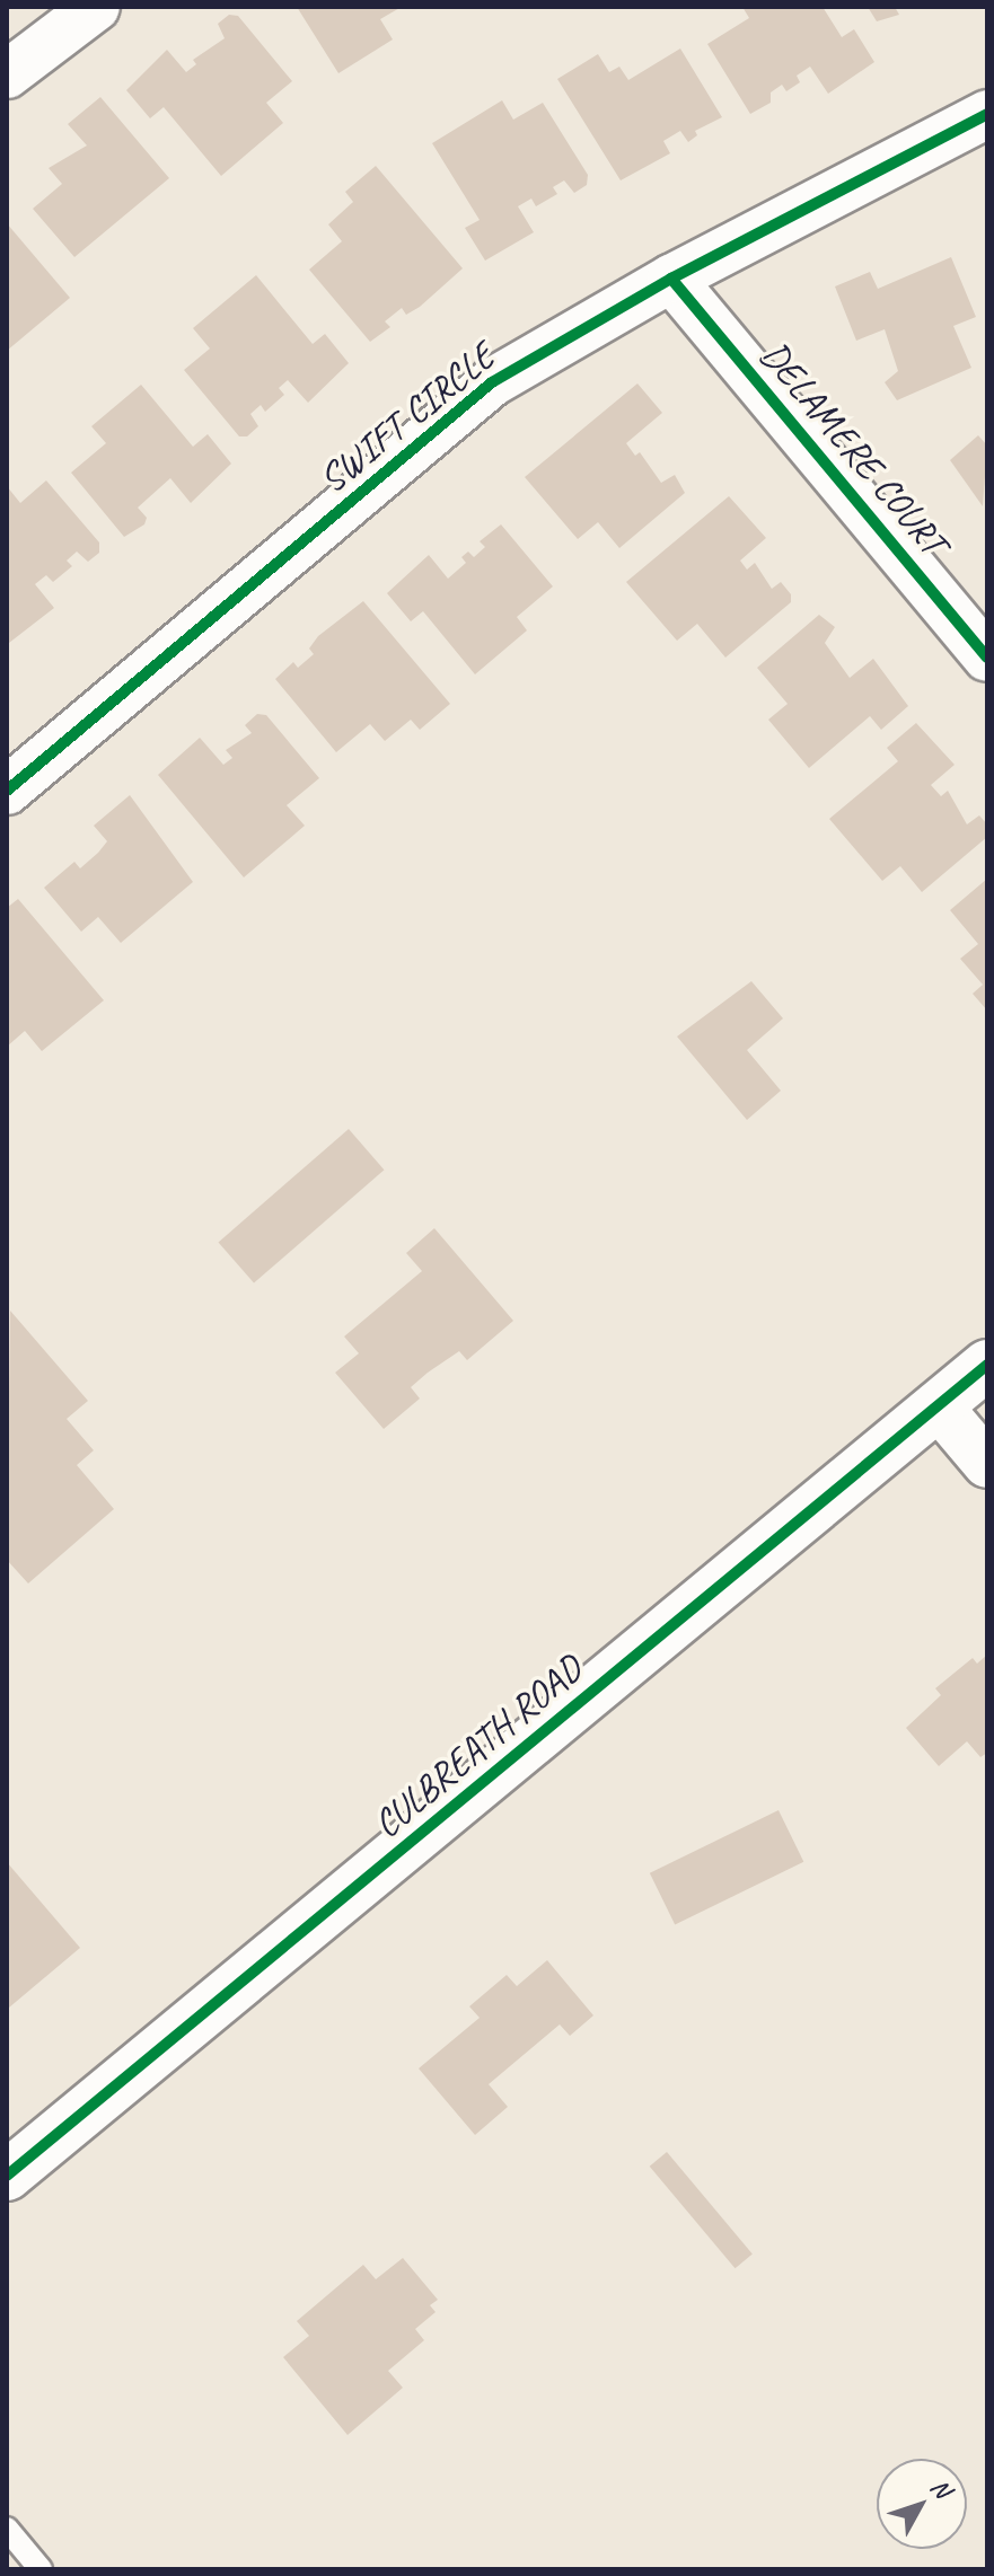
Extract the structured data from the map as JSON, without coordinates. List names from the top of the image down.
{
  "streets": {
    "street": ["SWIFT CIRCLE", "DELAMERE COURT", "CULBREATH ROAD"]
  },
  "crossings": [
    ["SWIFT CIRCLE", "DELAMERE COURT"]
  ],
  "north": "top right"
}
